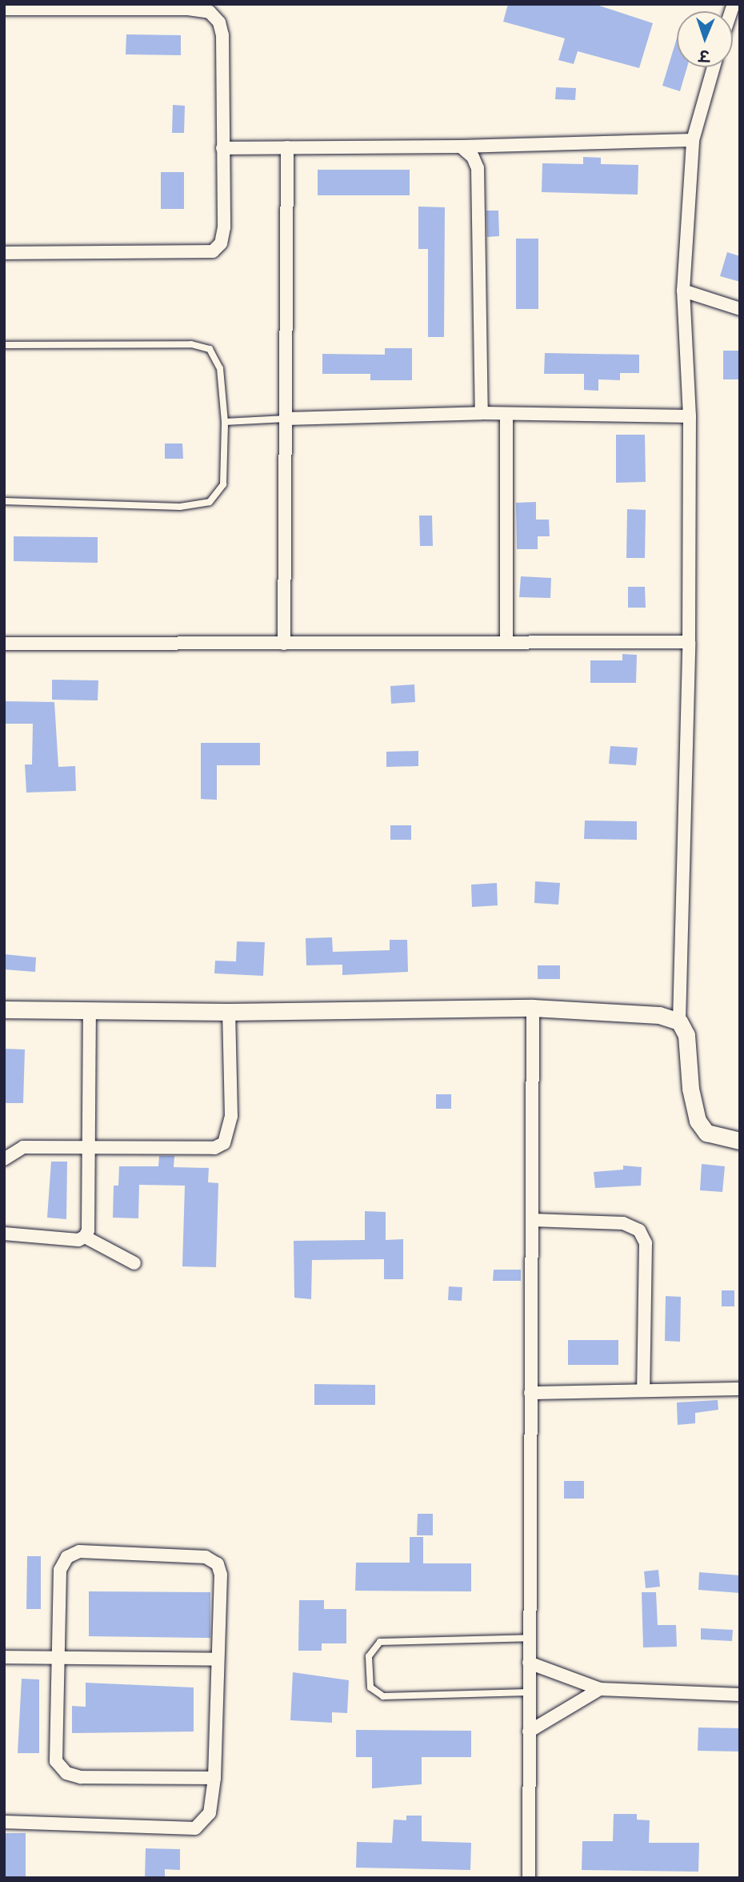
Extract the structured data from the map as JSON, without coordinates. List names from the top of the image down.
{
  "north": "bottom"
}
